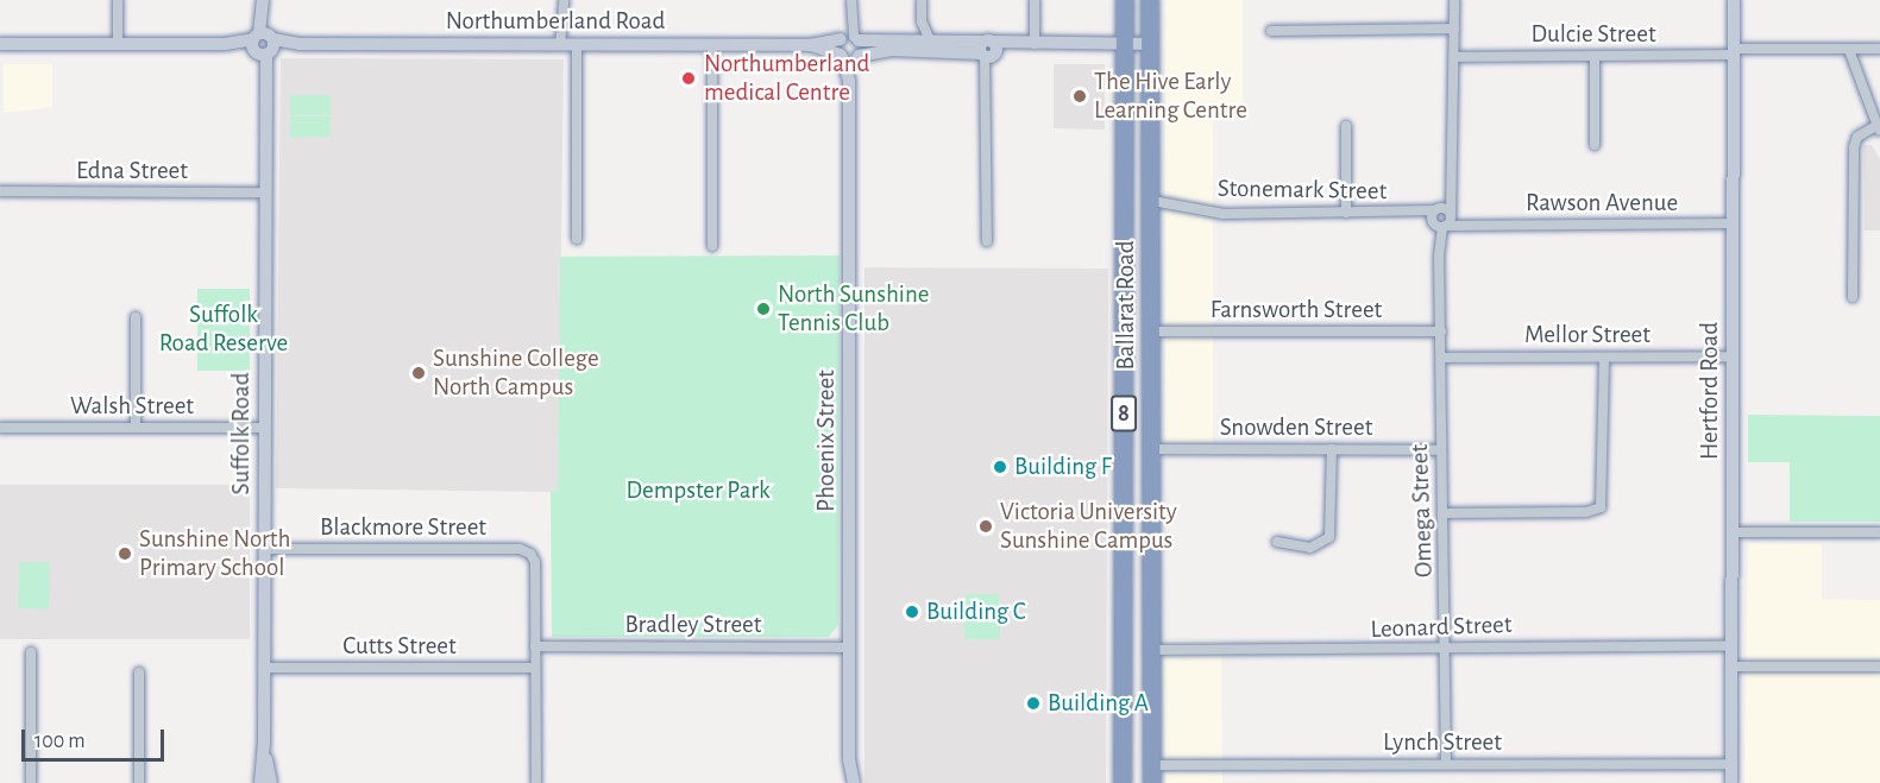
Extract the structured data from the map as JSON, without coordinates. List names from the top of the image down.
{
  "streets": {
    "highway": ["Ballarat Road", "8"],
    "street": [
      "Northumberland Road",
      "Dulcie Street",
      "Edna Street",
      "Stonemark Street",
      "Rawson Avenue",
      "Farnsworth Street",
      "Mellor Street",
      "Hertford Road",
      "Walsh Street",
      "Snowden Street",
      "Suffolk Road",
      "Phoenix Street",
      "Omega Street",
      "Blackmore Street",
      "Bradley Street",
      "Leonard Street",
      "Cutts Street",
      "Lynch Street"
    ]
  },
  "crossings": [
    ["Northumberland Road", "Ballarat Road"],
    ["Northumberland Road", "Suffolk Road"],
    ["Northumberland Road", "Phoenix Street"],
    ["Dulcie Street", "Hertford Road"],
    ["Edna Street", "Suffolk Road"],
    ["Stonemark Street", "Rawson Avenue"],
    ["Stonemark Street", "Ballarat Road"],
    ["Stonemark Street", "Omega Street"],
    ["Rawson Avenue", "Hertford Road"],
    ["Rawson Avenue", "Omega Street"],
    ["Ballarat Road", "Farnsworth Street"],
    ["Ballarat Road", "Snowden Street"],
    ["Ballarat Road", "Leonard Street"],
    ["Ballarat Road", "Lynch Street"],
    ["Farnsworth Street", "Omega Street"],
    ["Mellor Street", "Hertford Road"],
    ["Mellor Street", "Omega Street"],
    ["Hertford Road", "Leonard Street"],
    ["Hertford Road", "Lynch Street"],
    ["Walsh Street", "Suffolk Road"],
    ["Snowden Street", "Omega Street"],
    ["Suffolk Road", "Blackmore Street"],
    ["Suffolk Road", "Cutts Street"],
    ["Phoenix Street", "Bradley Street"],
    ["Omega Street", "Leonard Street"],
    ["Omega Street", "Lynch Street"],
    ["Blackmore Street", "Bradley Street"]
  ],
  "parks": ["Suffolk Road Reserve", "Dempster Park"],
  "places": [
    "Northumberland medical Centre",
    "The Hive Early Learning Centre",
    "North Sunshine Tennis Club",
    "Sunshine College North Campus",
    "Building F",
    "Victoria University Sunshine Campus",
    "Sunshine North Primary School",
    "Building C",
    "Building A"
  ],
  "scale_bar": "100 m"
}
